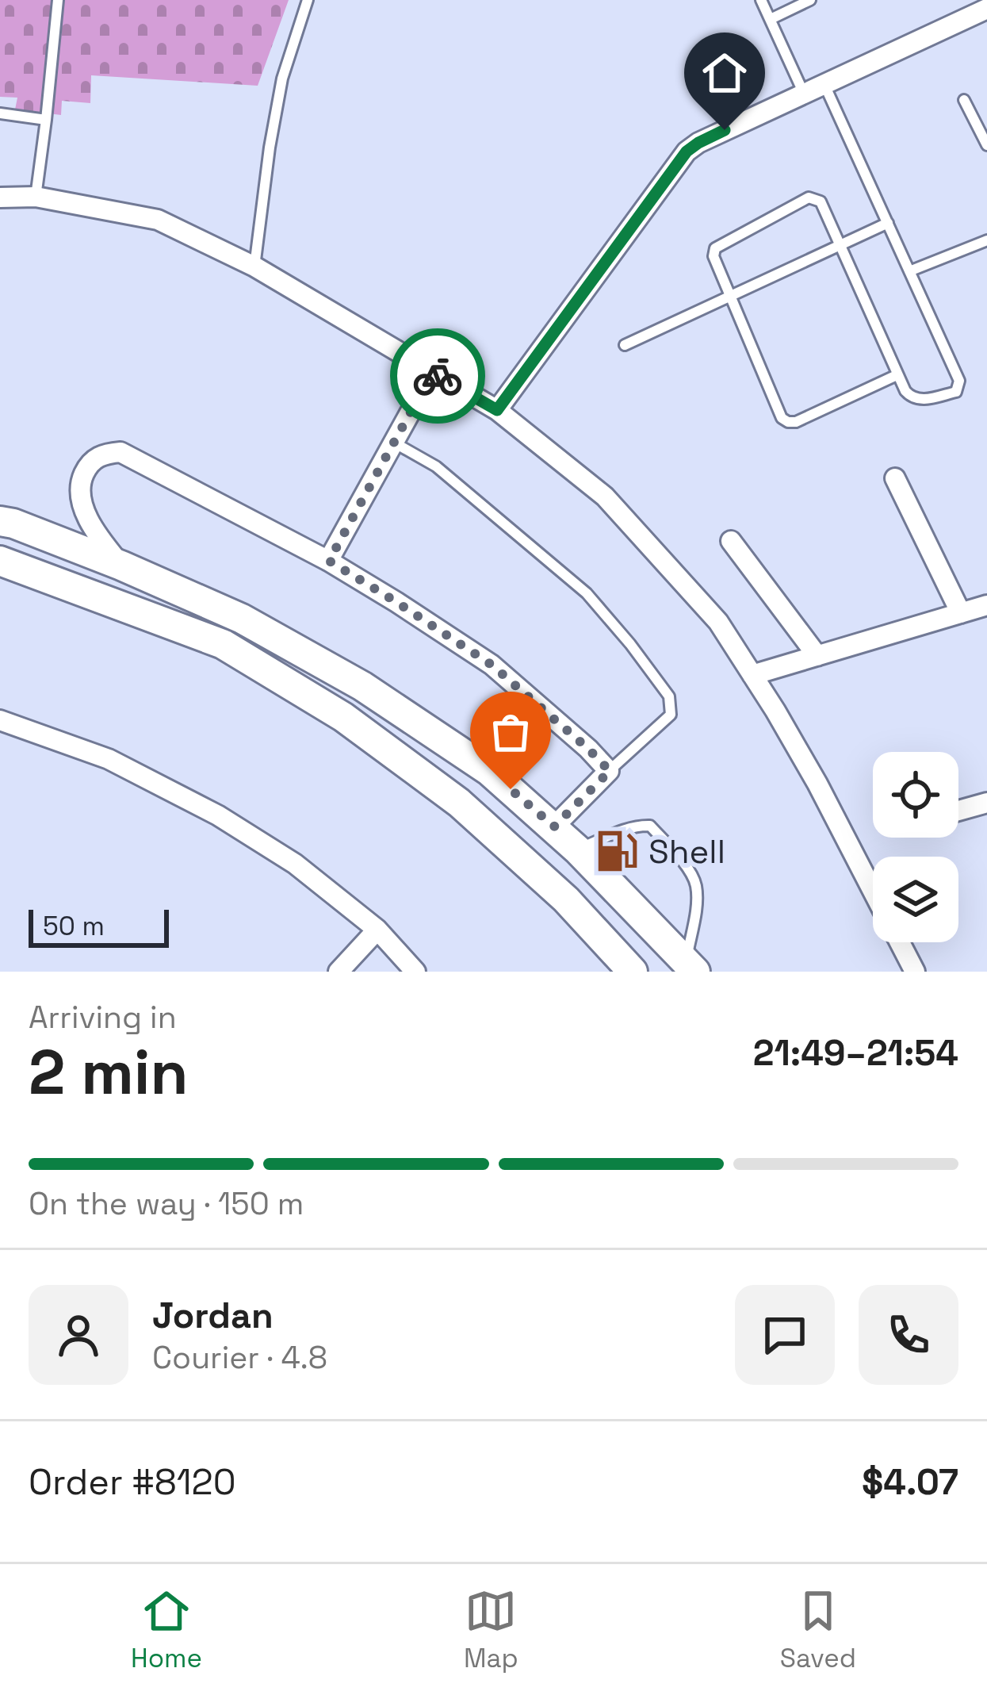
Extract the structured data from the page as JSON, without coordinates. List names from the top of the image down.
{
  "places": {
    "fuel station": ["Shell"]
  },
  "scale_bar": "50 m",
  "page": {
    "scale": "50 m",
    "heading": ["2 min", "Arriving in", "21:49–21:54"],
    "panel": [
      "Jordan",
      "Courier · 4.8",
      "Order #8120",
      "$4.07"
    ],
    "bar": "On the way · 150 m",
    "tabs": ["Home", "Map", "Saved"]
  }
}
